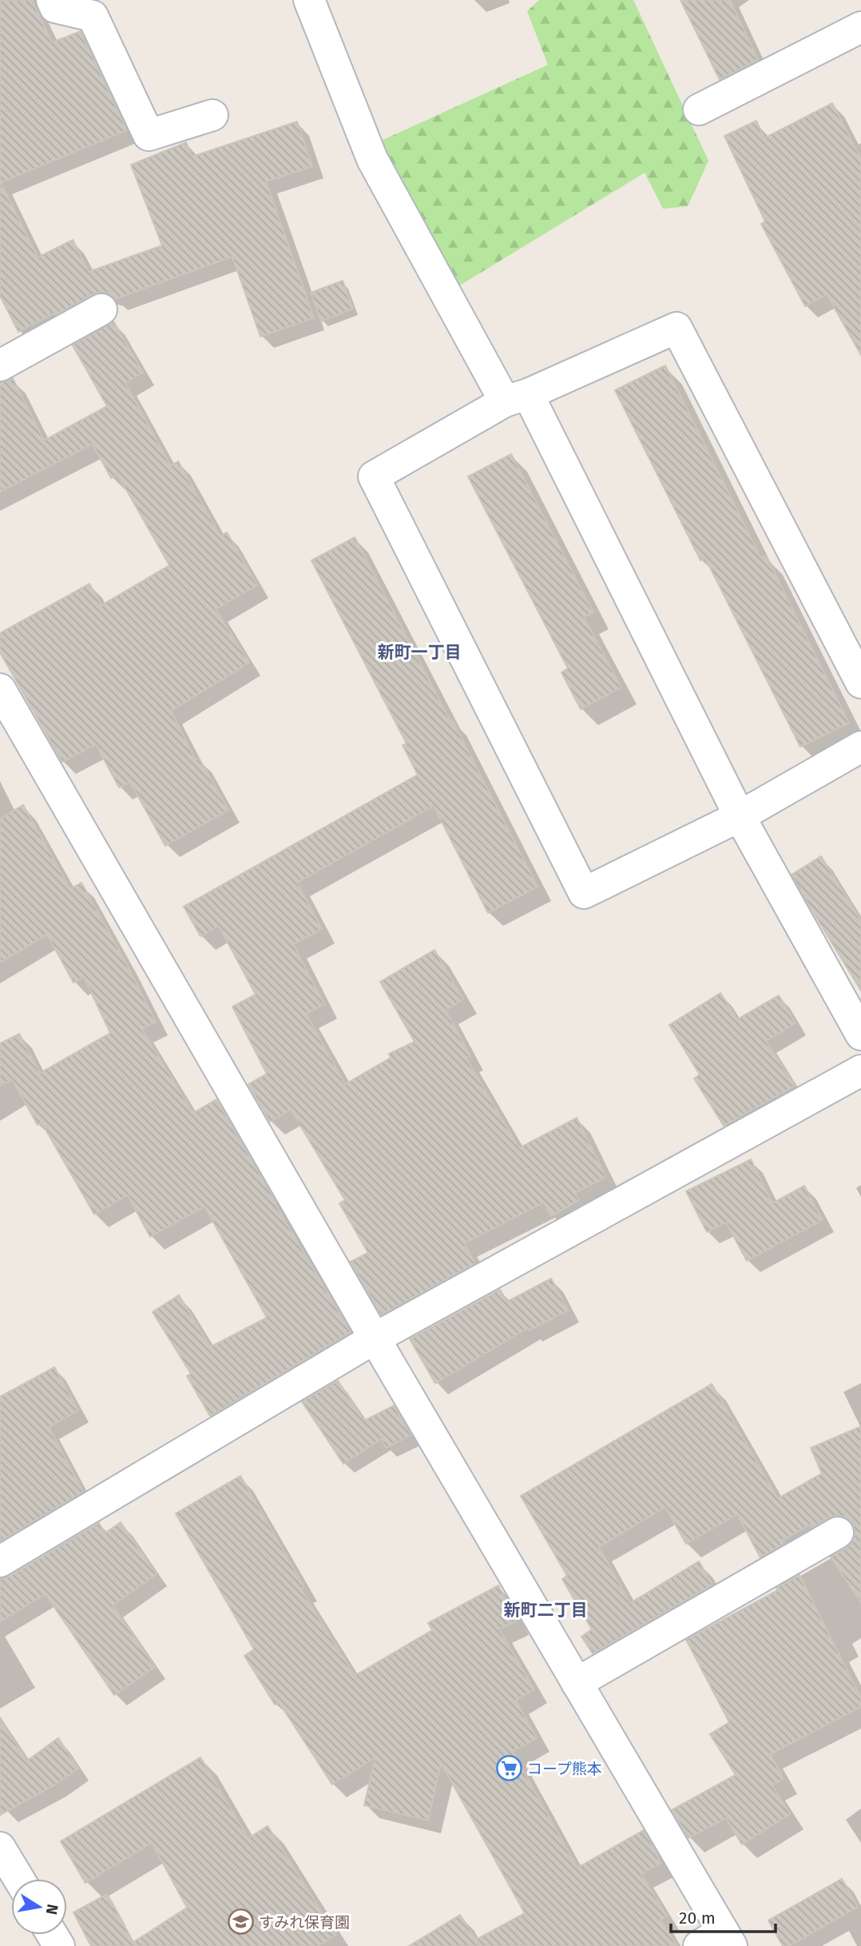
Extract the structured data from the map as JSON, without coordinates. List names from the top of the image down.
{
  "districts": ["新町一丁目", "新町二丁目"],
  "places": {
    "supermarket": ["コープ熊本"],
    "school or university": ["すみれ保育園"]
  },
  "scale_bar": "20 m",
  "north": "right"
}
